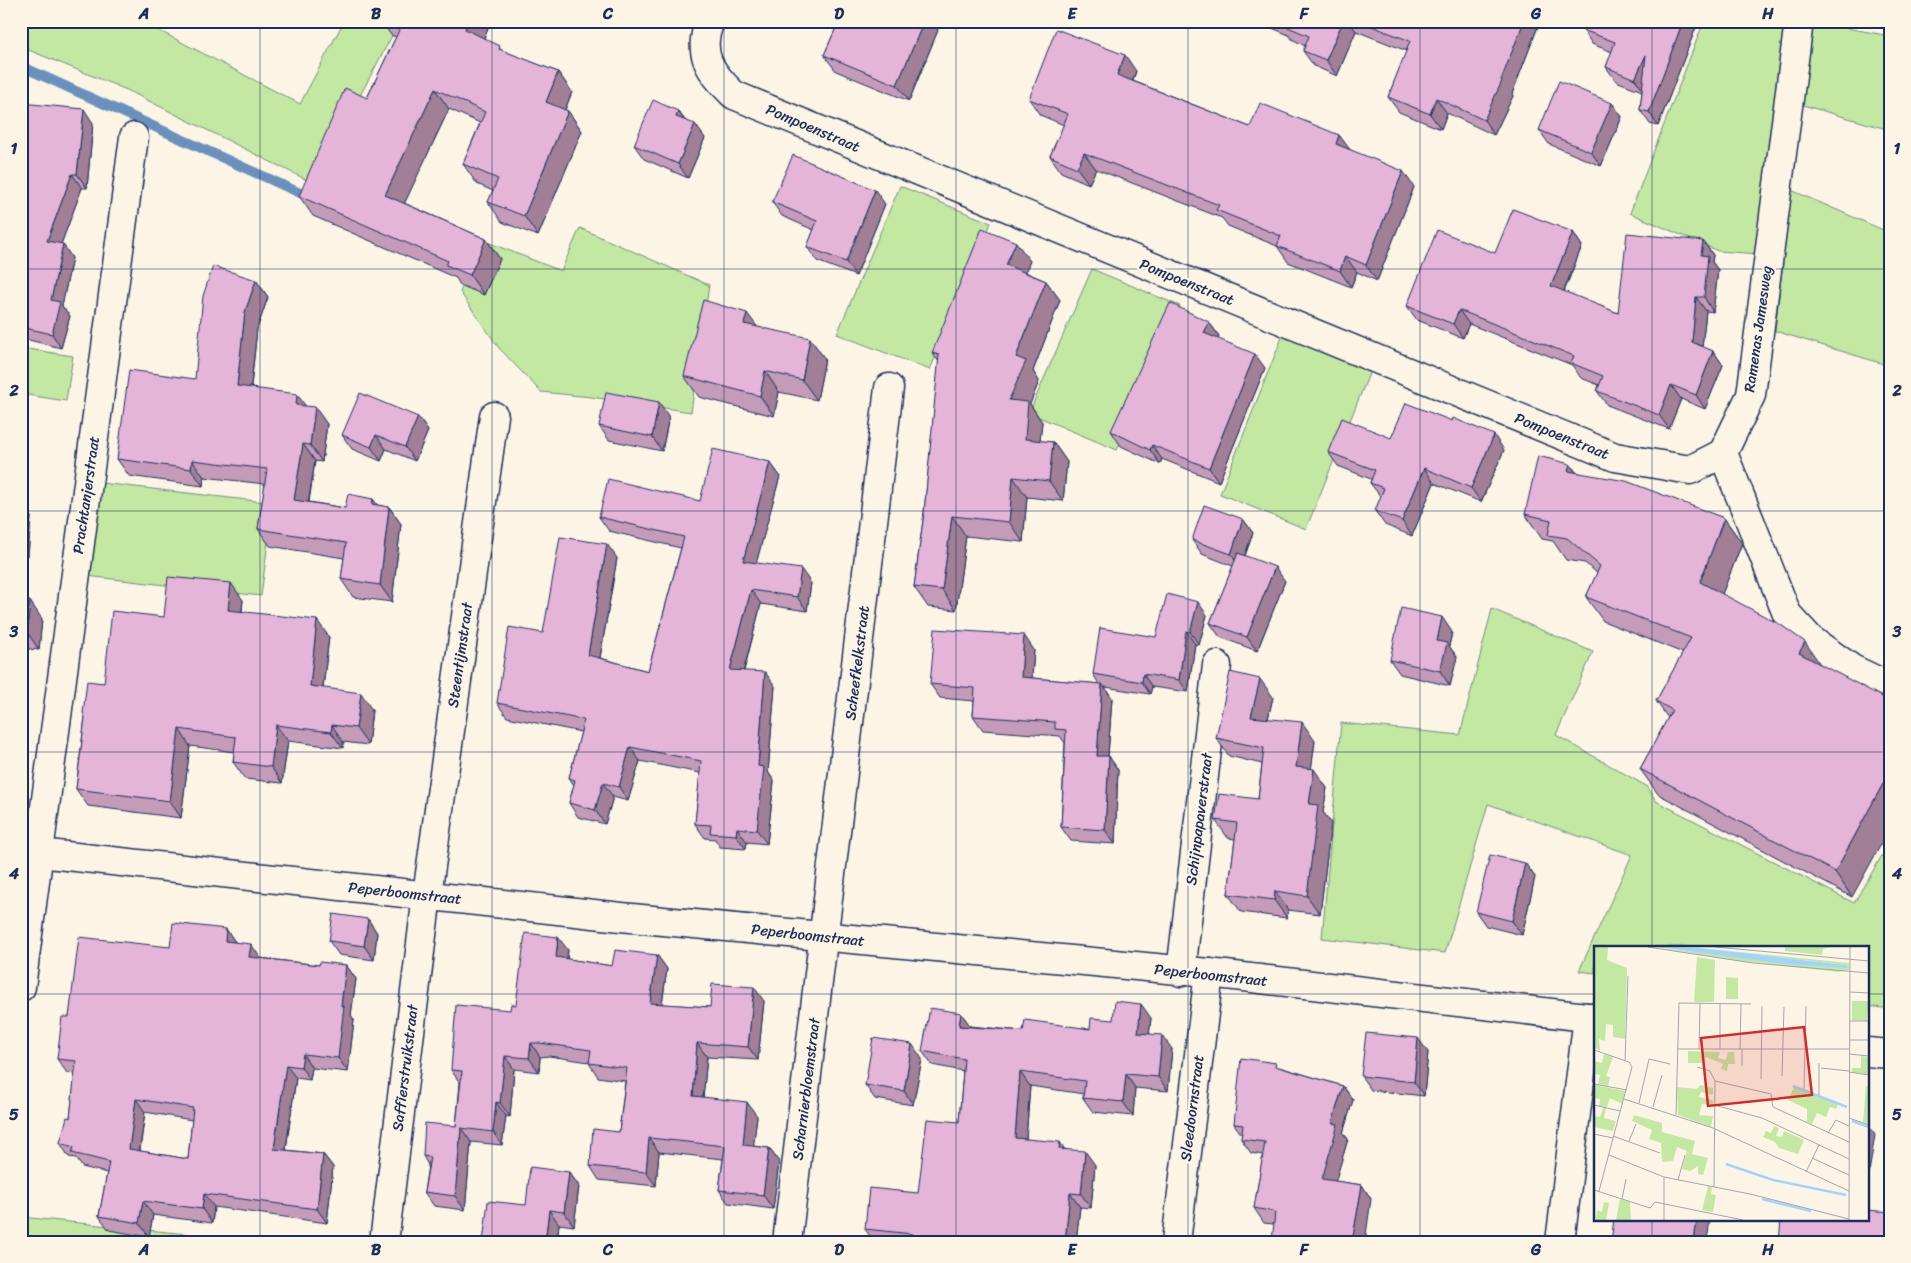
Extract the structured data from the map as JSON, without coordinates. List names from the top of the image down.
{
  "streets": {
    "street": [
      "Pompoenstraat",
      "Ramenas Jamesweg",
      "Prachtanjerstraat",
      "Steentijmstraat",
      "Scheefkelkstraat",
      "Schijnpapaverstraat",
      "Peperboomstraat",
      "Saffierstruikstraat",
      "Scharnierbloemstraat",
      "Sleedoornstraat"
    ]
  },
  "crossings": [
    ["Pompoenstraat", "Ramenas Jamesweg"],
    ["Prachtanjerstraat", "Peperboomstraat"],
    ["Steentijmstraat", "Peperboomstraat"],
    ["Steentijmstraat", "Saffierstruikstraat"],
    ["Scheefkelkstraat", "Peperboomstraat"],
    ["Scheefkelkstraat", "Scharnierbloemstraat"],
    ["Schijnpapaverstraat", "Peperboomstraat"],
    ["Peperboomstraat", "Saffierstruikstraat"],
    ["Peperboomstraat", "Scharnierbloemstraat"],
    ["Peperboomstraat", "Sleedoornstraat"]
  ],
  "grid": {
    "columns": [
      "A",
      "B",
      "C",
      "D",
      "E",
      "F",
      "G",
      "H"
    ],
    "rows": [
      "1",
      "2",
      "3",
      "4",
      "5"
    ]
  }
}
